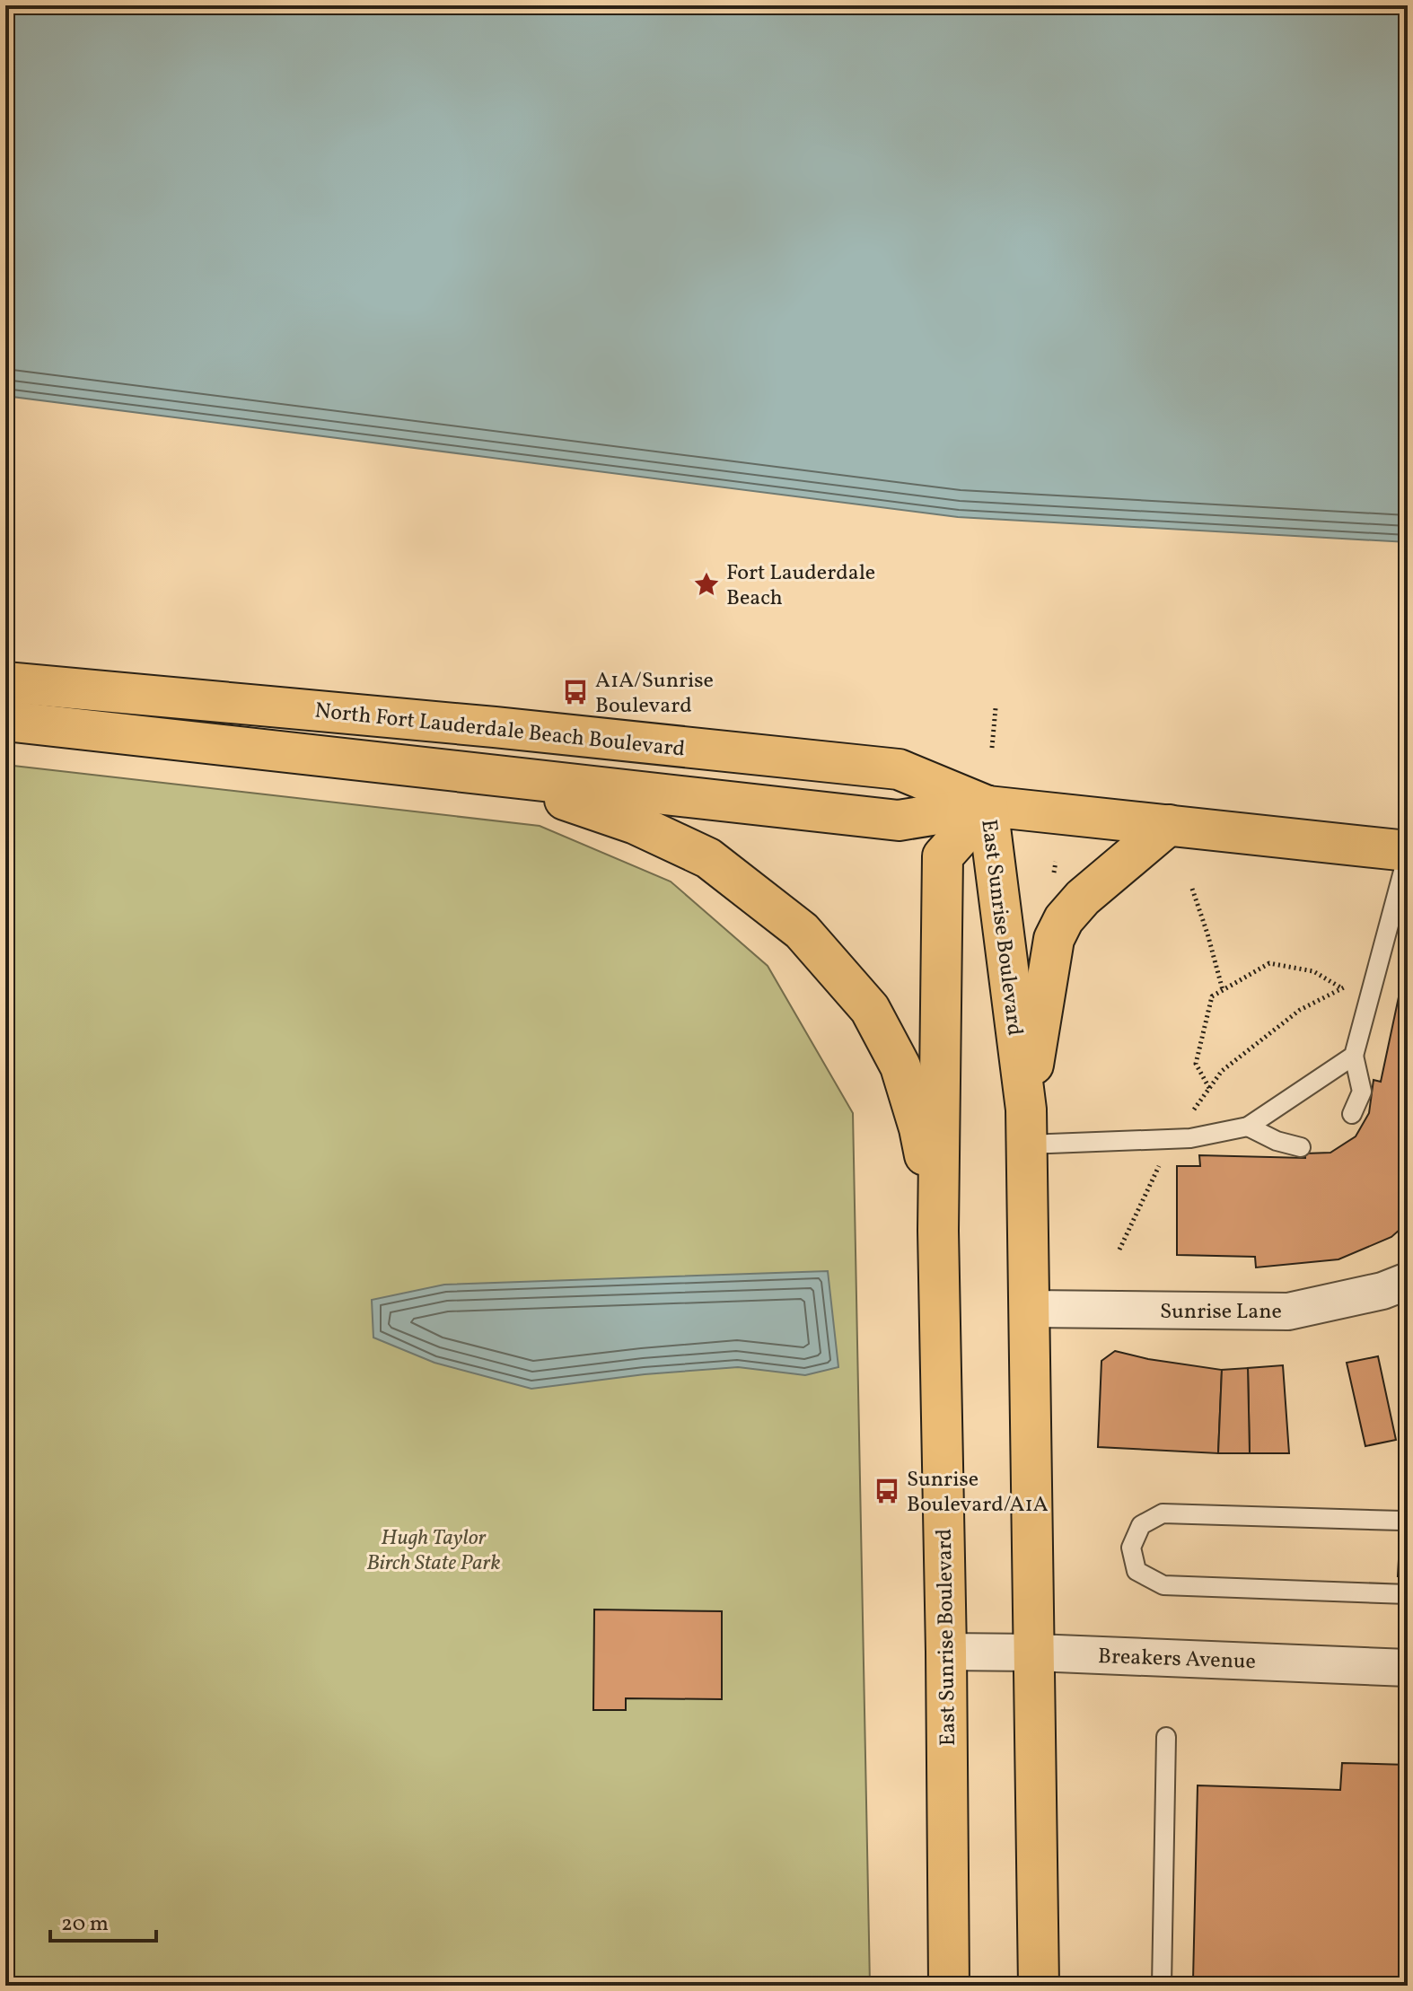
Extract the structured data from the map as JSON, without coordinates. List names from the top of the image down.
{
  "streets": {
    "main road": ["North Fort Lauderdale Beach Boulevard", "East Sunrise Boulevard"],
    "street": ["Sunrise Lane", "Breakers Avenue"]
  },
  "crossings": [
    ["North Fort Lauderdale Beach Boulevard", "East Sunrise Boulevard"],
    ["East Sunrise Boulevard", "Sunrise Lane"],
    ["East Sunrise Boulevard", "Breakers Avenue"]
  ],
  "parks": ["Hugh Taylor Birch State Park"],
  "places": {
    "place": ["Fort Lauderdale Beach"],
    "bus stop": ["A1A/Sunrise Boulevard", "Sunrise Boulevard/A1A"]
  },
  "scale_bar": "20 m"
}
